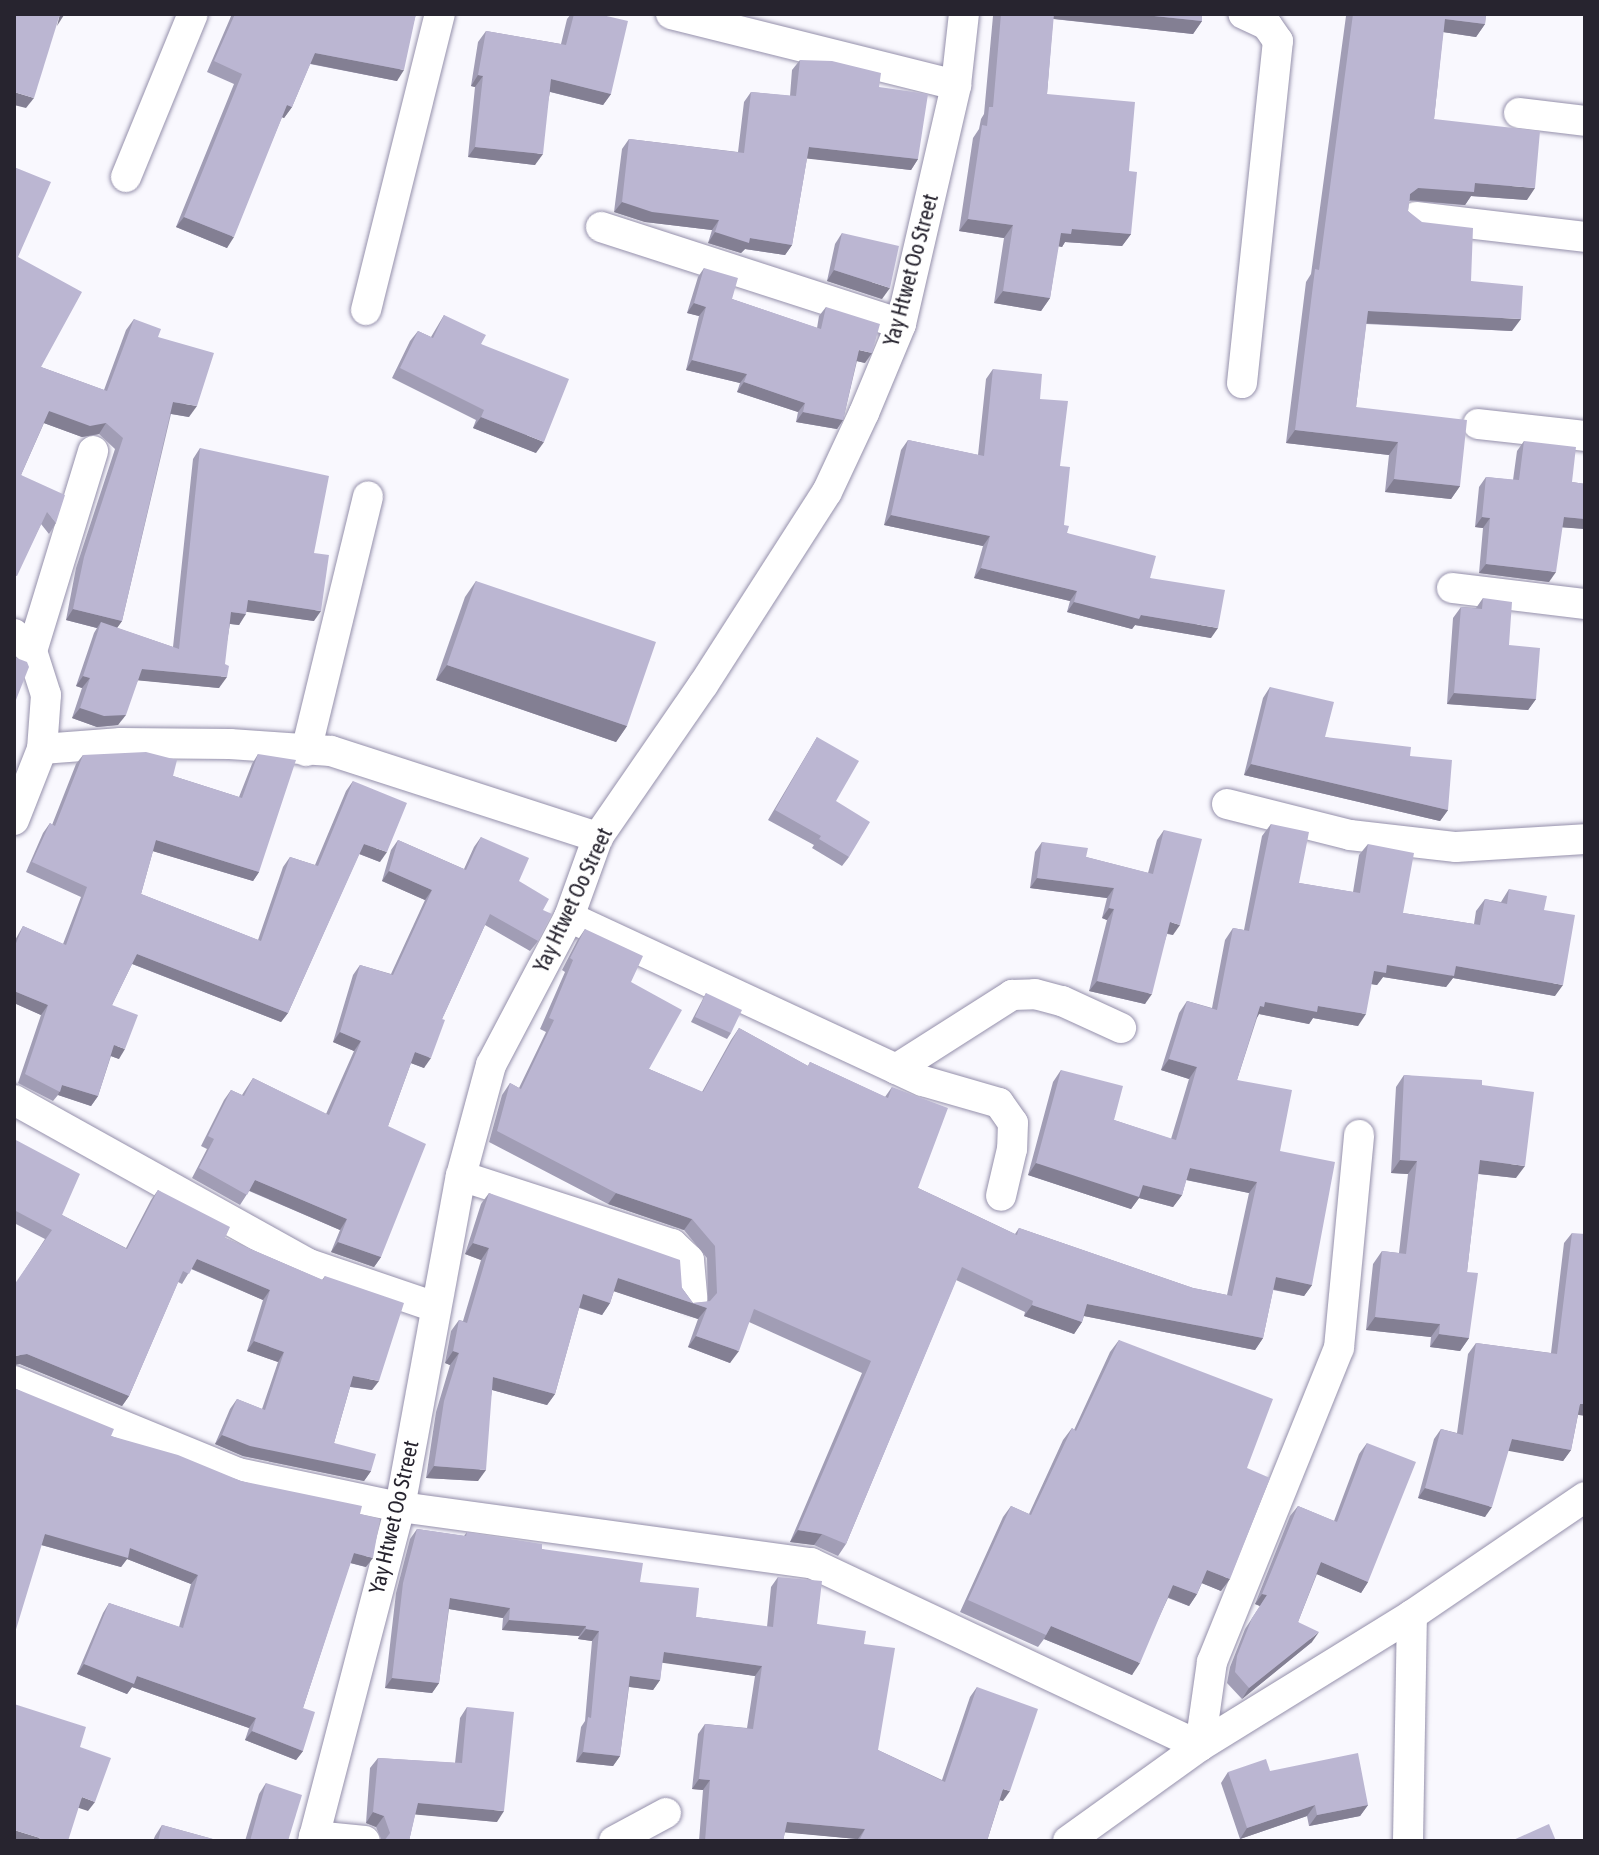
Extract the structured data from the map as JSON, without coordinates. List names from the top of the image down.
{
  "streets": {
    "street": ["Yay Htwet Oo Street"]
  }
}
